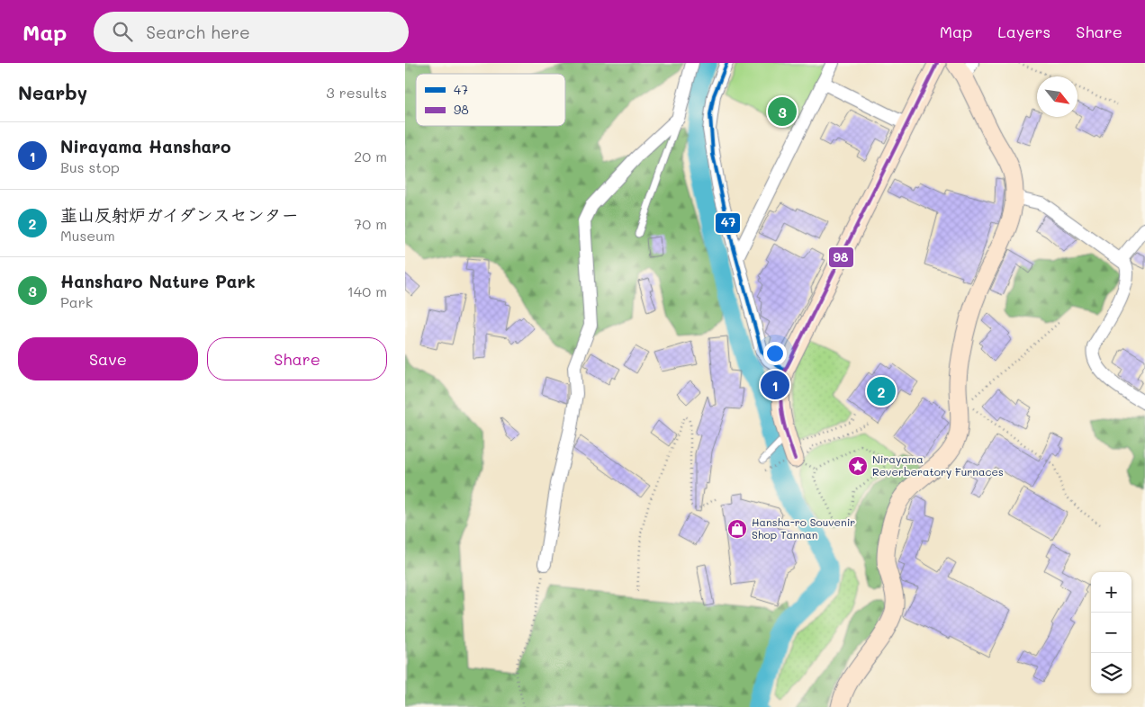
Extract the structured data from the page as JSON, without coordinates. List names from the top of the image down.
{
  "places": {
    "place": ["Nirayama Reverberatory Furnaces"],
    "shop": ["Hansha-ro Souvenir Shop Tannan"]
  },
  "lines": ["transit line 98", "transit line 47"],
  "legend": ["47", "98"],
  "north": "bottom right",
  "page": {
    "header": "Map",
    "search": "Search here",
    "nav": ["Map", "Layers", "Share"],
    "heading": ["Nearby", "3 results"],
    "pins": ["3", "1", "2"],
    "list": [
      {
        "mark": "1",
        "name": "Nirayama Hansharo",
        "note": "Bus stop",
        "value": "20 m"
      },
      {
        "mark": "2",
        "name": "韮山反射炉ガイダンスセンター",
        "note": "Museum",
        "value": "70 m"
      },
      {
        "mark": "3",
        "name": "Hansharo Nature Park",
        "note": "Park",
        "value": "140 m"
      }
    ],
    "buttons": ["Save", "Share"],
    "map_buttons": ["+", "−"]
  }
}
